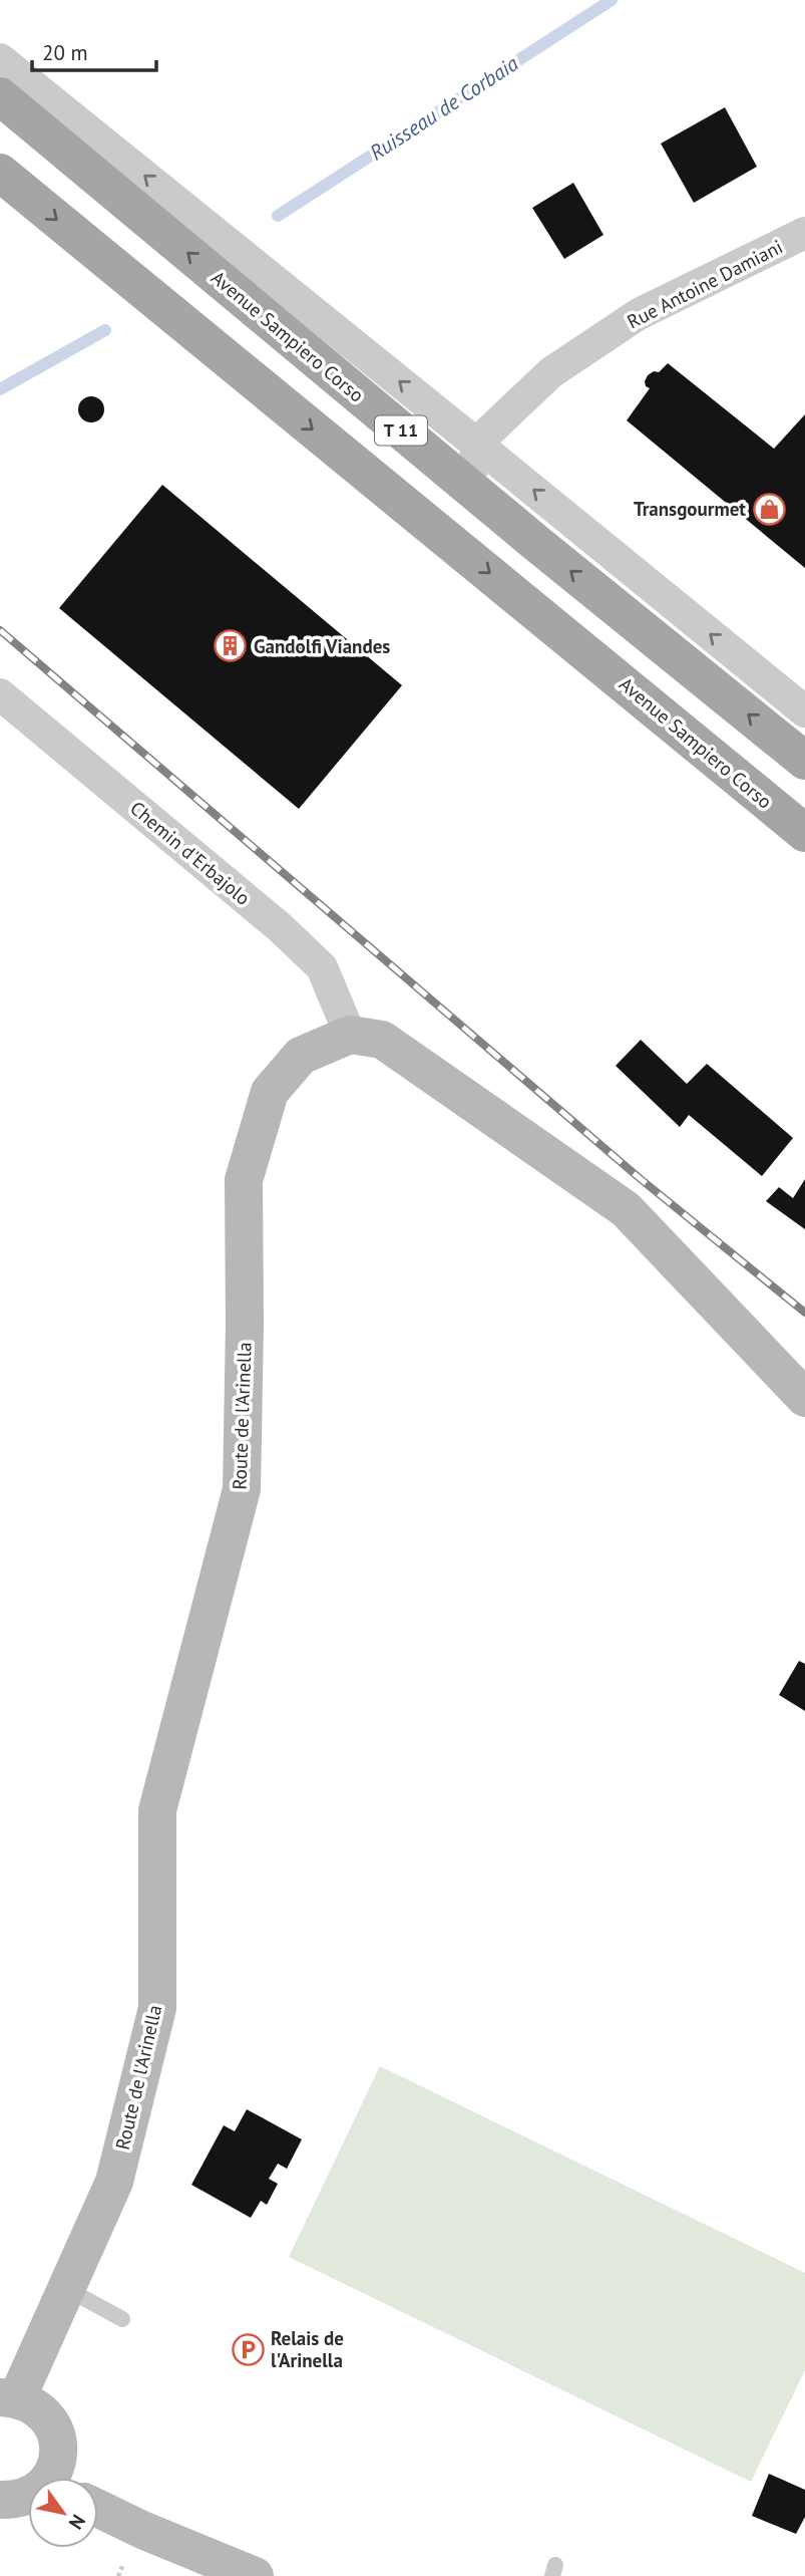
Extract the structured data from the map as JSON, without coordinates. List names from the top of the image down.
{
  "streets": {
    "main road": ["Avenue Sampiero Corso", "T 11"],
    "street": ["Rue Antoine Damiani", "Chemin d'Erbajolo", "Route de l'Arinella"]
  },
  "crossings": [
    ["Chemin d'Erbajolo", "Route de l'Arinella"]
  ],
  "water": ["Ruisseau de Corbaia"],
  "places": {
    "shop": ["Transgourmet"],
    "building": ["Gandolfi Viandes"],
    "parking": ["Relais de l'Arinella"]
  },
  "scale_bar": "20 m",
  "north": "bottom right"
}
